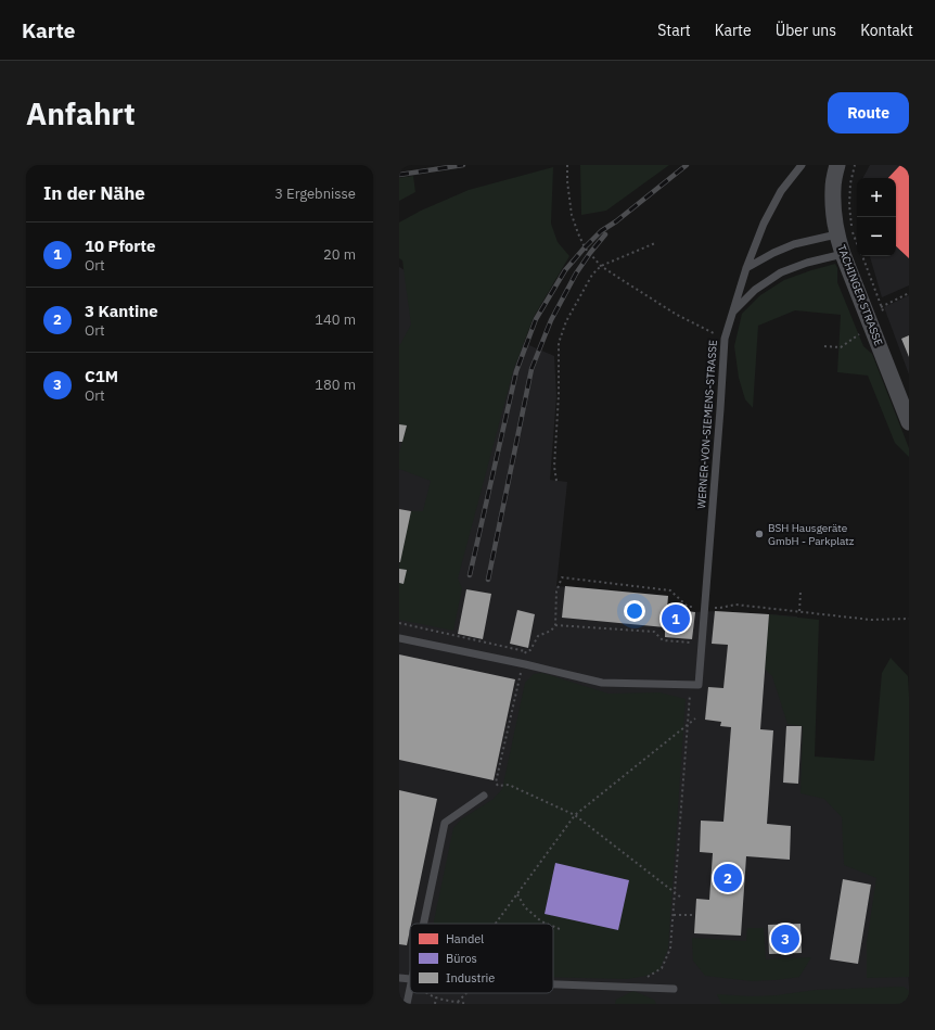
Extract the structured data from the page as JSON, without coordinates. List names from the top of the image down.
{
  "streets": {
    "street": ["TACHINGER STRASSE"],
    "lane": ["WERNER-VON-SIEMENS-STRASSE"]
  },
  "places": ["BSH Hausgeräte GmbH - Parkplatz"],
  "legend": ["Handel", "Büros", "Industrie"],
  "page": {
    "header": "Karte",
    "nav": [
      "Start",
      "Karte",
      "Über uns",
      "Kontakt"
    ],
    "buttons": "Route",
    "title": "Anfahrt",
    "heading": ["In der Nähe", "3 Ergebnisse"],
    "map_buttons": ["+", "−"],
    "list": [
      {
        "mark": "1",
        "name": "10 Pforte",
        "note": "Ort",
        "value": "20 m"
      },
      {
        "mark": "2",
        "name": "3 Kantine",
        "note": "Ort",
        "value": "140 m"
      },
      {
        "mark": "3",
        "name": "C1M",
        "note": "Ort",
        "value": "180 m"
      }
    ],
    "pins": ["1", "2", "3"]
  }
}
